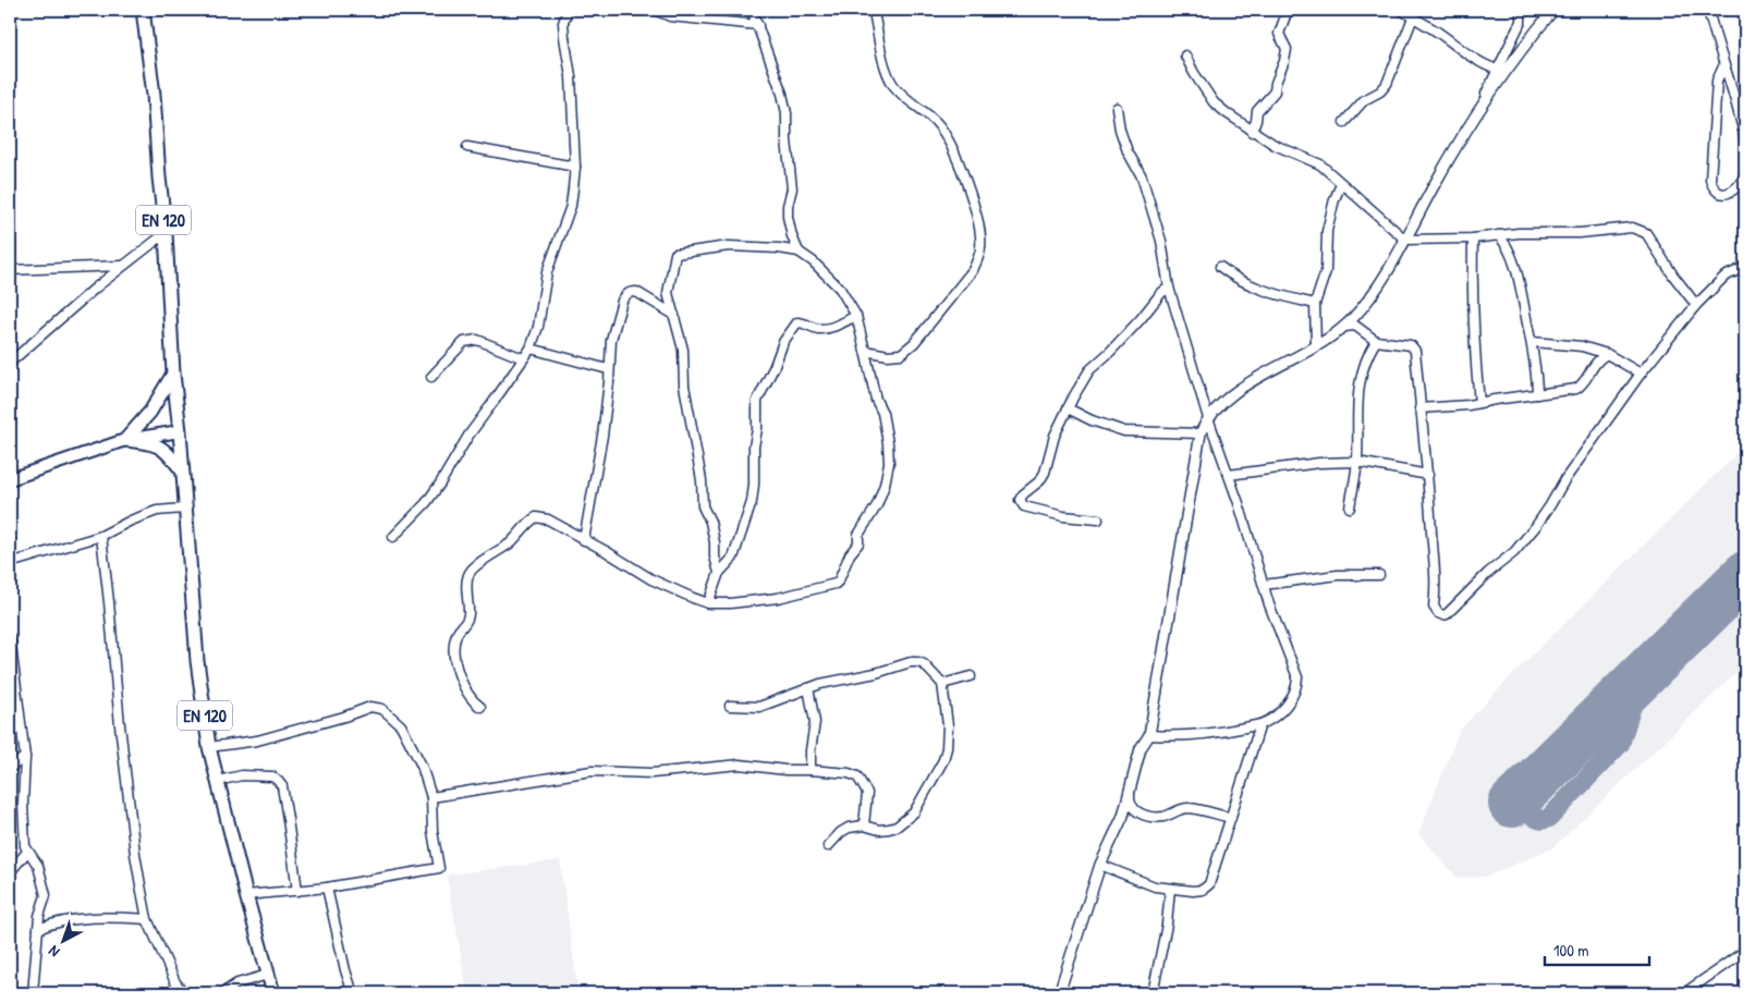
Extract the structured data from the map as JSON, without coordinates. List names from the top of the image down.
{
  "streets": {
    "main road": ["EN 120"]
  },
  "scale_bar": "100 m",
  "north": "bottom left"
}
